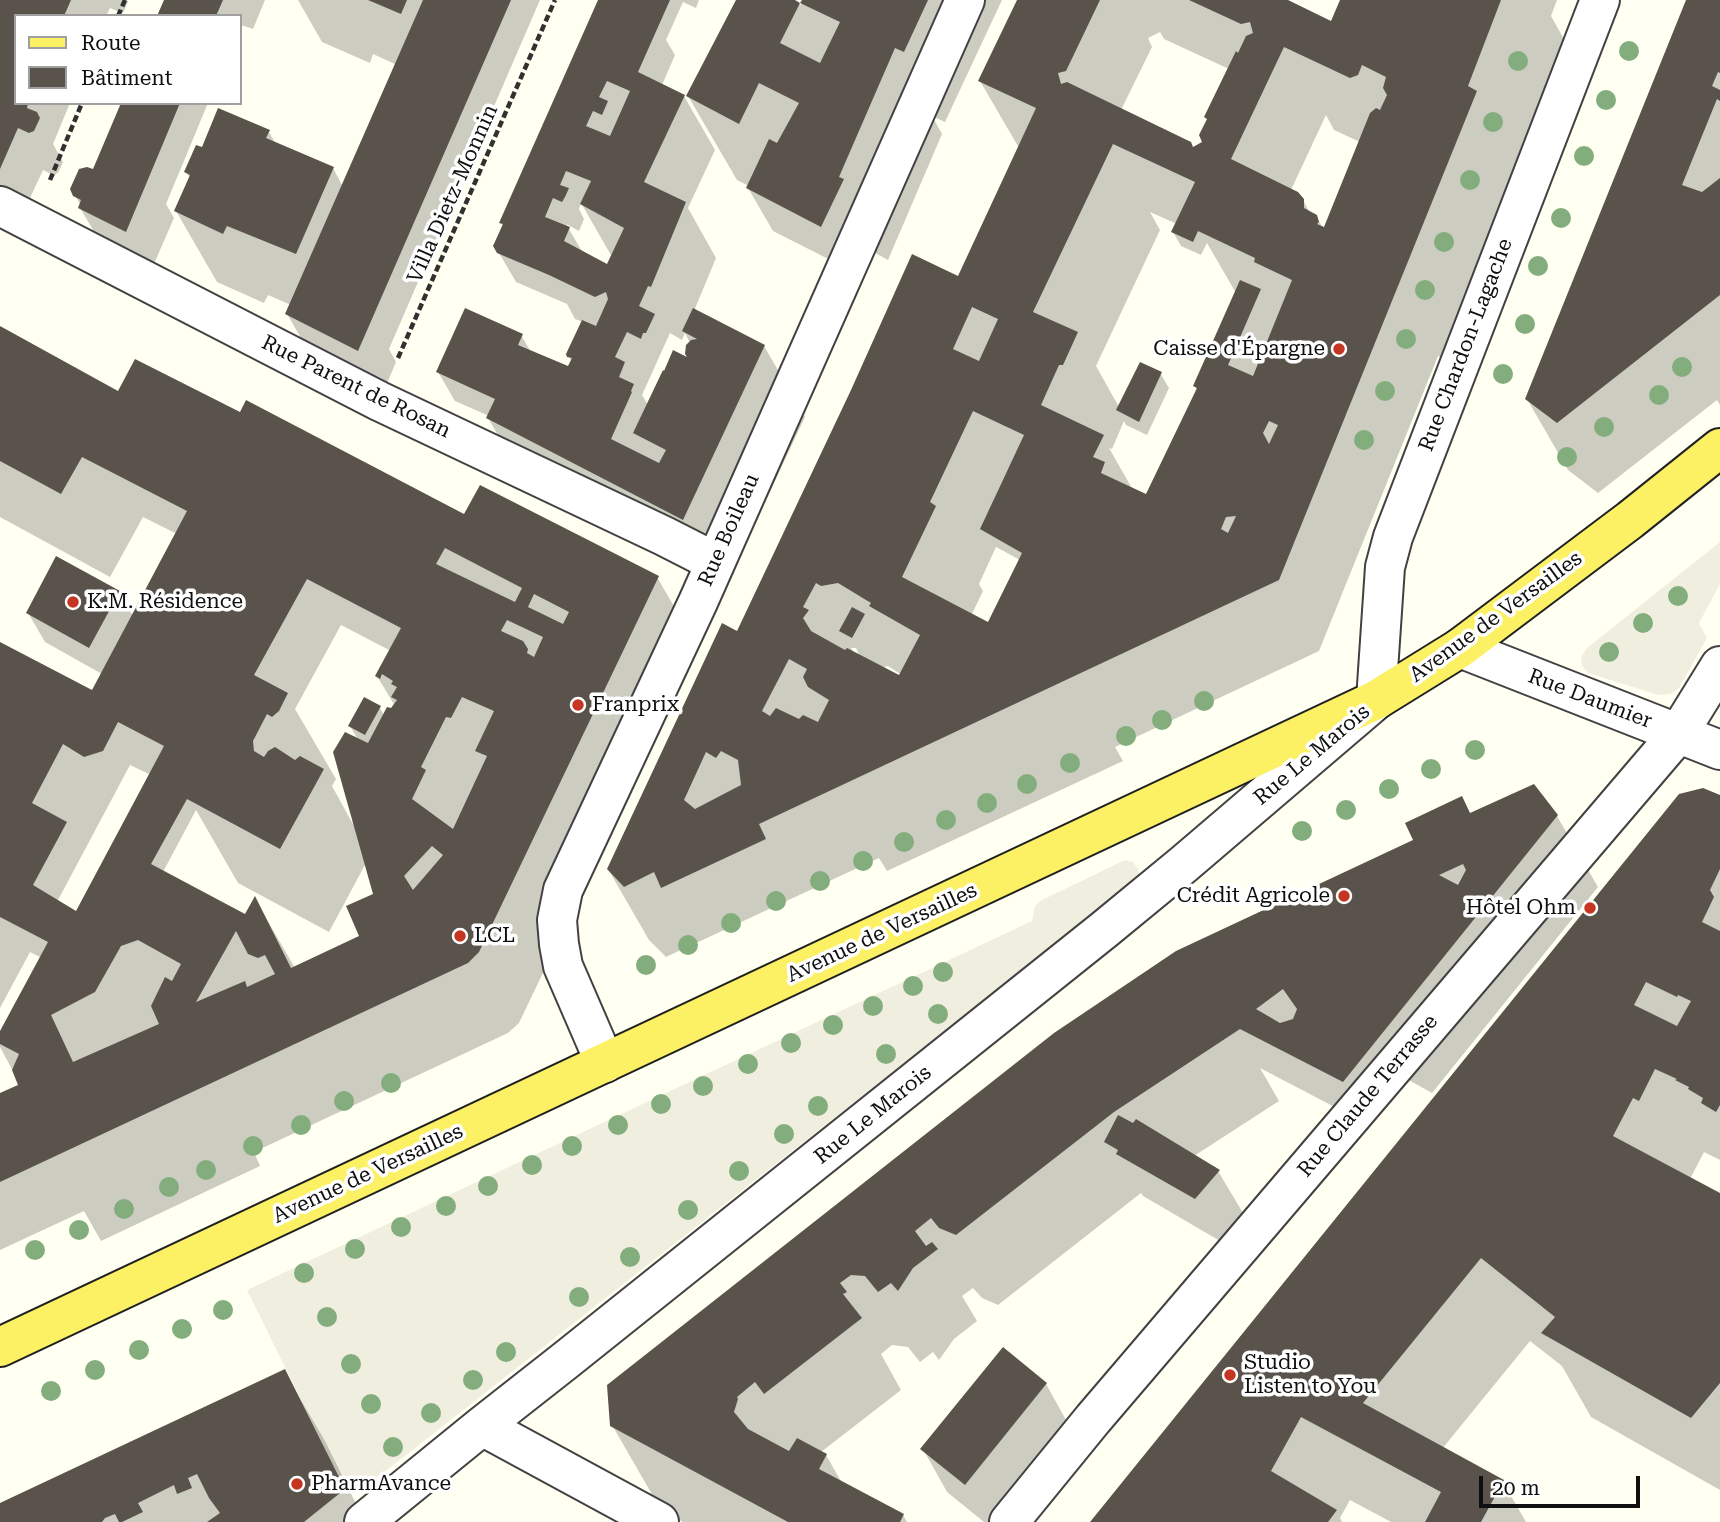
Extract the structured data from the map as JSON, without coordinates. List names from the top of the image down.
{
  "streets": {
    "main road": ["Avenue de Versailles"],
    "street": [
      "Rue Chardon-Lagache",
      "Rue Parent de Rosan",
      "Rue Boileau",
      "Rue Daumier",
      "Rue Le Marois",
      "Rue Claude Terrasse"
    ],
    "path": ["Villa Dietz-Monnin"]
  },
  "crossings": [
    ["Villa Dietz-Monnin", "Rue Parent de Rosan"],
    ["Rue Chardon-Lagache", "Avenue de Versailles"],
    ["Rue Chardon-Lagache", "Rue Le Marois"],
    ["Rue Parent de Rosan", "Rue Boileau"],
    ["Rue Boileau", "Avenue de Versailles"],
    ["Avenue de Versailles", "Rue Daumier"],
    ["Avenue de Versailles", "Rue Le Marois"],
    ["Rue Daumier", "Rue Claude Terrasse"]
  ],
  "places": [
    "Caisse d'Épargne",
    "K.M. Résidence",
    "Franprix",
    "Crédit Agricole",
    "Hôtel Ohm",
    "LCL",
    "Studio Listen to You",
    "PharmAvance"
  ],
  "legend": ["Route", "Bâtiment"],
  "scale_bar": "20 m"
}
